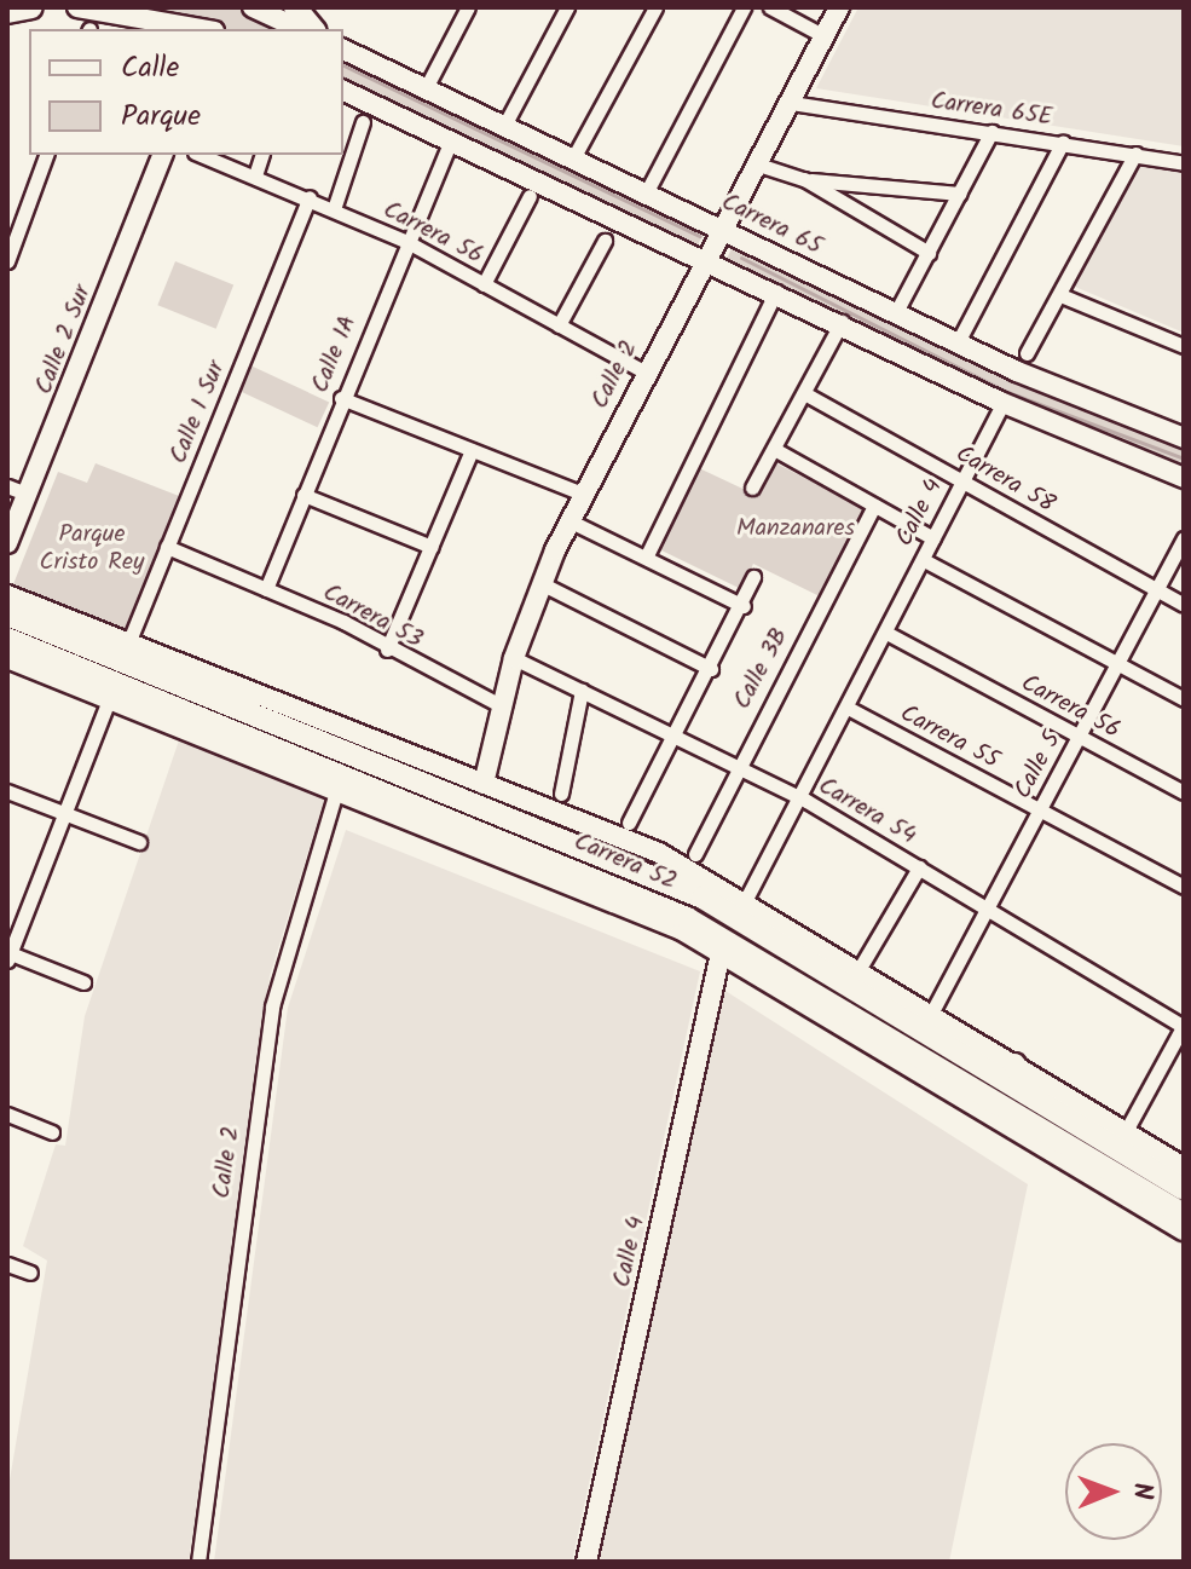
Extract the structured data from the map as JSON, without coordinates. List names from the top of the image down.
{
  "streets": {
    "main road": ["Carrera 52"],
    "street": [
      "Carrera 65E",
      "Carrera 65",
      "Carrera 56",
      "Calle 2 Sur",
      "Calle 1A",
      "Calle 2",
      "Calle 1 Sur",
      "Carrera 58",
      "Calle 4",
      "Carrera 53",
      "Calle 3B",
      "Carrera 55",
      "Calle 5",
      "Carrera 54"
    ]
  },
  "crossings": [
    ["Carrera 65E", "Calle 2"],
    ["Carrera 65", "Calle 2"],
    ["Carrera 56", "Calle 1A"],
    ["Carrera 56", "Calle 2"],
    ["Carrera 56", "Calle 1 Sur"],
    ["Carrera 56", "Calle 4"],
    ["Carrera 56", "Calle 5"],
    ["Calle 1A", "Carrera 53"],
    ["Calle 2", "Carrera 53"],
    ["Calle 2", "Carrera 54"],
    ["Calle 2", "Carrera 52"],
    ["Calle 1 Sur", "Carrera 53"],
    ["Calle 1 Sur", "Carrera 52"],
    ["Carrera 58", "Calle 4"],
    ["Carrera 58", "Calle 5"],
    ["Calle 4", "Carrera 55"],
    ["Calle 4", "Carrera 54"],
    ["Calle 4", "Carrera 52"],
    ["Calle 3B", "Carrera 54"],
    ["Carrera 55", "Calle 5"],
    ["Calle 5", "Carrera 54"],
    ["Calle 5", "Carrera 52"]
  ],
  "parks": ["Manzanares", "Parque Cristo Rey"],
  "legend": ["Calle", "Parque"],
  "north": "right"
}
